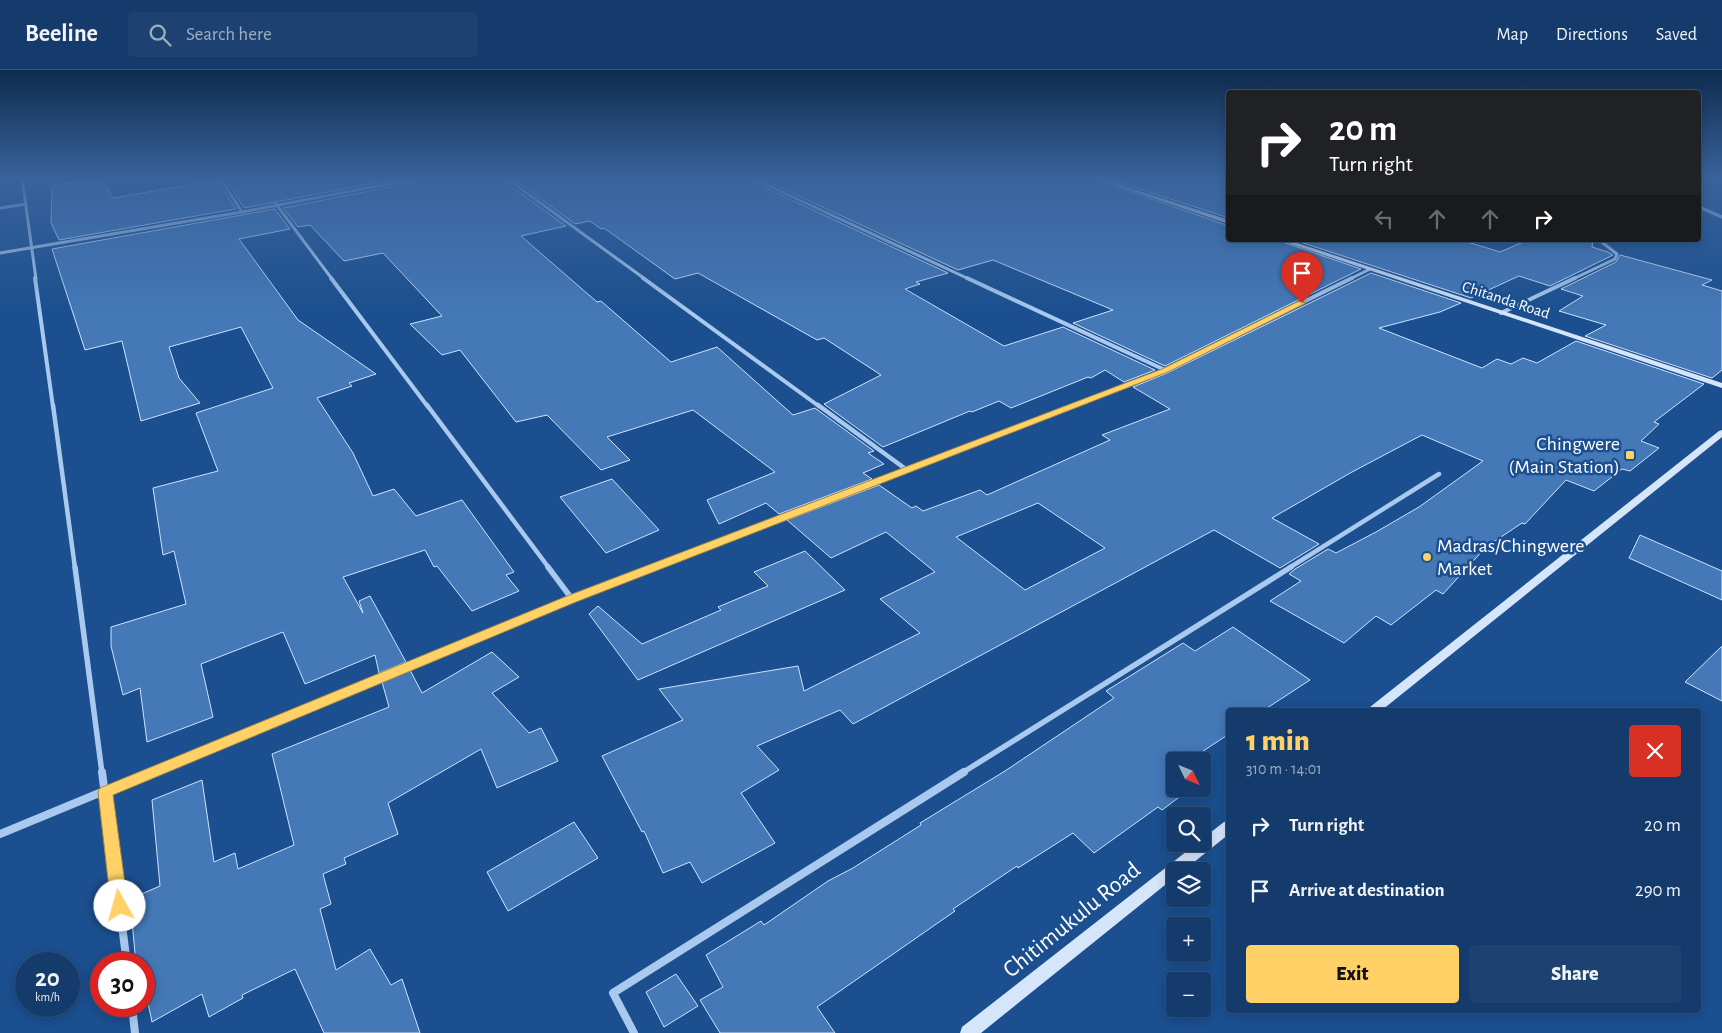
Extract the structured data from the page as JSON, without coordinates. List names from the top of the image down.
{
  "streets": {
    "street": ["Chitanda Road", "Chitimukulu Road"]
  },
  "places": {
    "transit": ["Chingwere (Main Station)"],
    "other": ["Madras/Chingwere Market"]
  },
  "north": "bottom right",
  "page": {
    "header": "Beeline",
    "search": "Search here",
    "nav": ["Map", "Directions", "Saved"],
    "turn": ["20 m", "Turn right"],
    "heading": ["1 min", "310 m · 14:01"],
    "map_buttons": ["+", "−"],
    "list": [
      {
        "name": "Turn right",
        "value": "20 m"
      },
      {
        "name": "Arrive at destination",
        "value": "290 m"
      }
    ],
    "buttons": ["Exit", "Share"],
    "speed": "20 km/h",
    "limit": "30"
  }
}
